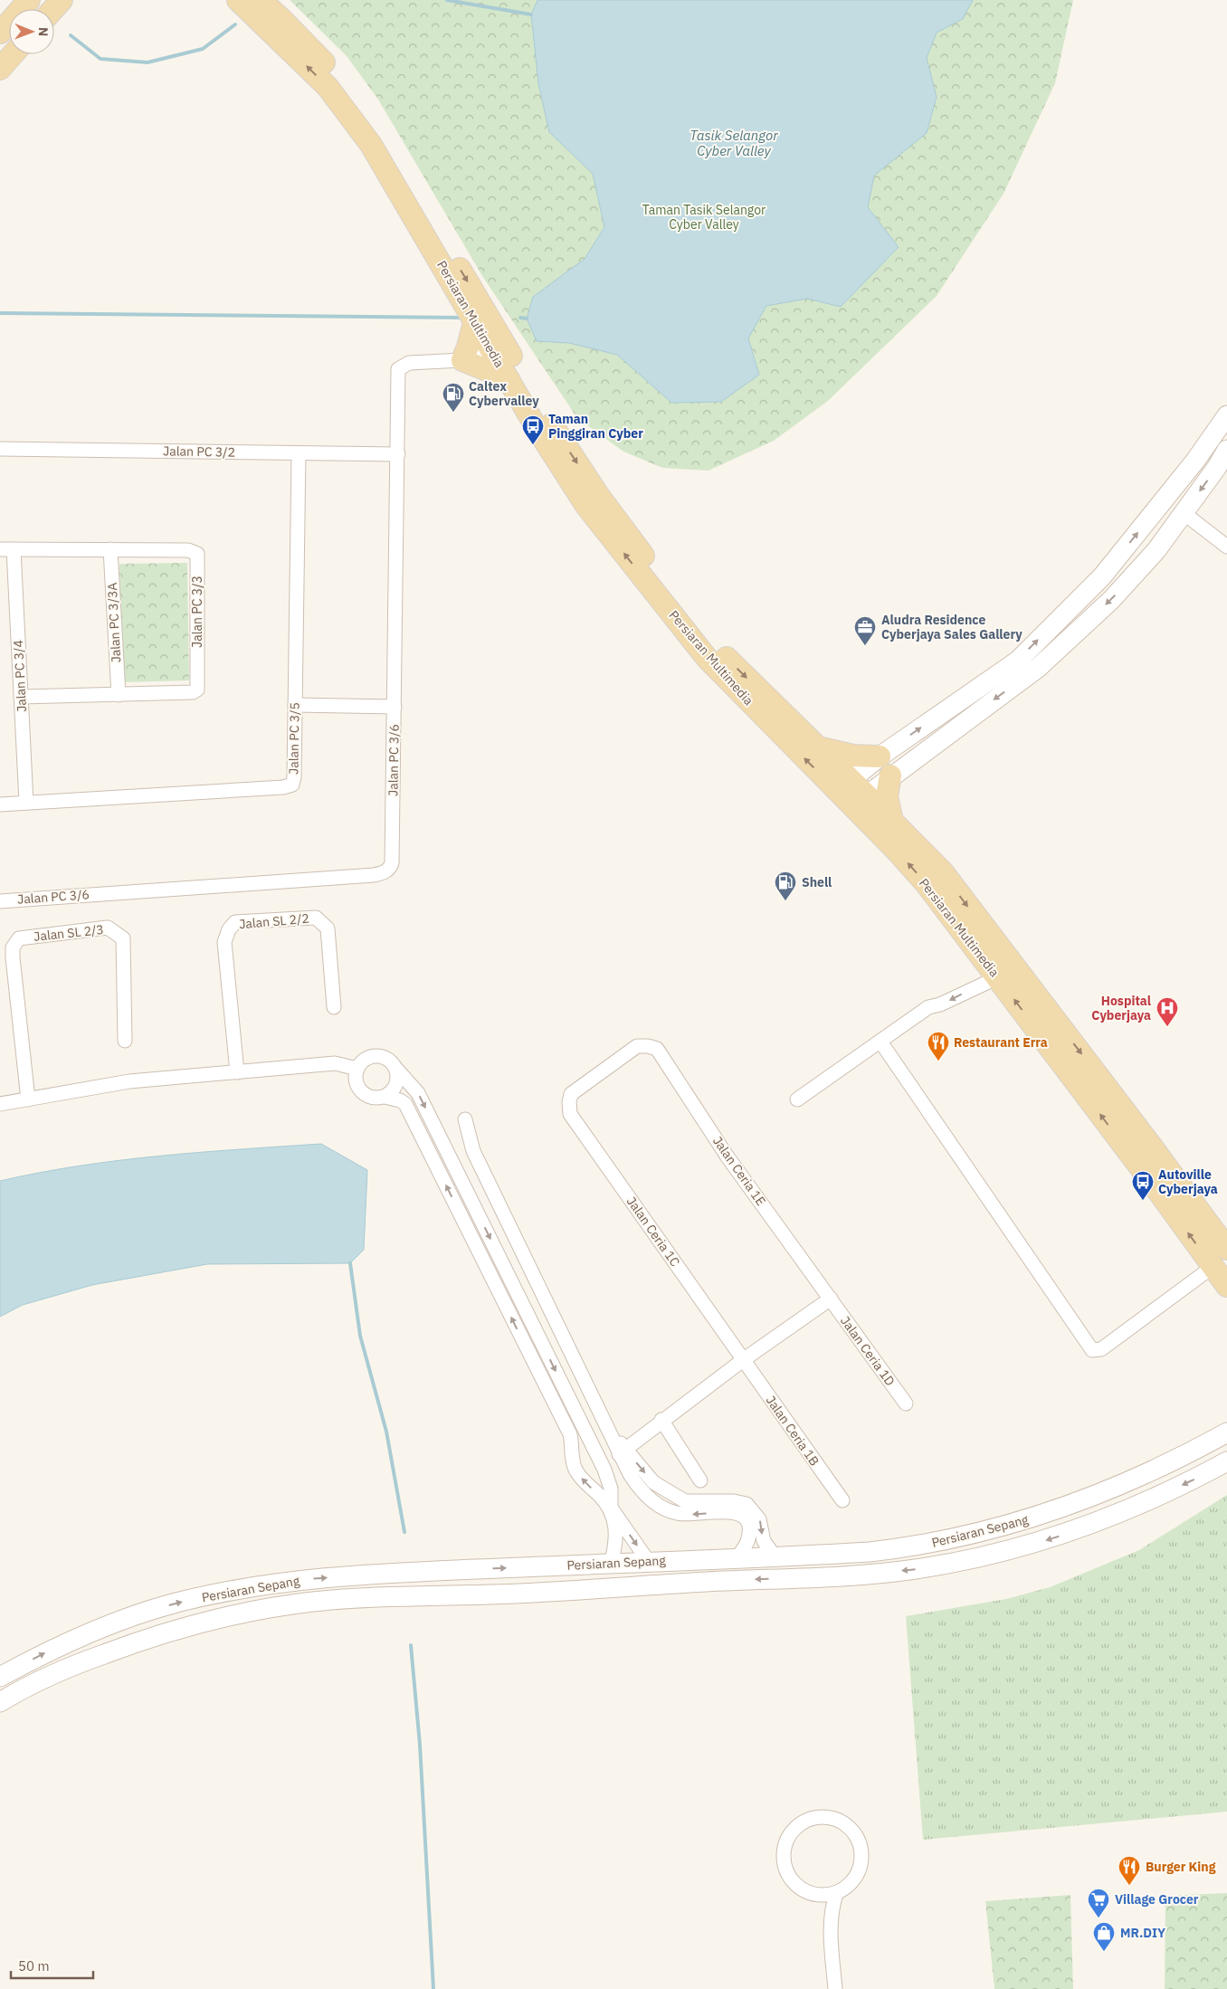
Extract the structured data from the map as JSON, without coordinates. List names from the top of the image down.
{
  "streets": {
    "main road": ["Persiaran Multimedia"],
    "street": [
      "Jalan PC 3/2",
      "Jalan PC 3/3",
      "Jalan PC 3/3A",
      "Jalan PC 3/4",
      "Jalan PC 3/5",
      "Jalan PC 3/6",
      "Jalan SL 2/2",
      "Jalan SL 2/3",
      "Jalan Ceria 1E",
      "Jalan Ceria 1C",
      "Jalan Ceria 1D",
      "Jalan Ceria 1B",
      "Persiaran Sepang"
    ]
  },
  "crossings": [
    ["Persiaran Multimedia", "Jalan PC 3/6"],
    ["Jalan PC 3/2", "Jalan PC 3/5"],
    ["Jalan PC 3/2", "Jalan PC 3/6"],
    ["Jalan PC 3/3", "Jalan PC 3/3A"],
    ["Jalan PC 3/3", "Jalan PC 3/4"],
    ["Jalan PC 3/4", "Jalan PC 3/5"],
    ["Jalan Ceria 1E", "Jalan Ceria 1C"],
    ["Jalan Ceria 1E", "Jalan Ceria 1D"],
    ["Jalan Ceria 1C", "Jalan Ceria 1B"]
  ],
  "water": ["Tasik Selangor Cyber Valley"],
  "parks": ["Taman Tasik Selangor Cyber Valley"],
  "places": {
    "fuel station": ["Caltex Cybervalley", "Shell"],
    "bus stop": ["Taman Pinggiran Cyber", "Autoville Cyberjaya"],
    "office": ["Aludra Residence Cyberjaya Sales Gallery"],
    "hospital": ["Hospital Cyberjaya"],
    "restaurant": ["Restaurant Erra", "Burger King"],
    "supermarket": ["Village Grocer"],
    "shop": ["MR.DIY"]
  },
  "scale_bar": "50 m",
  "north": "right"
}
